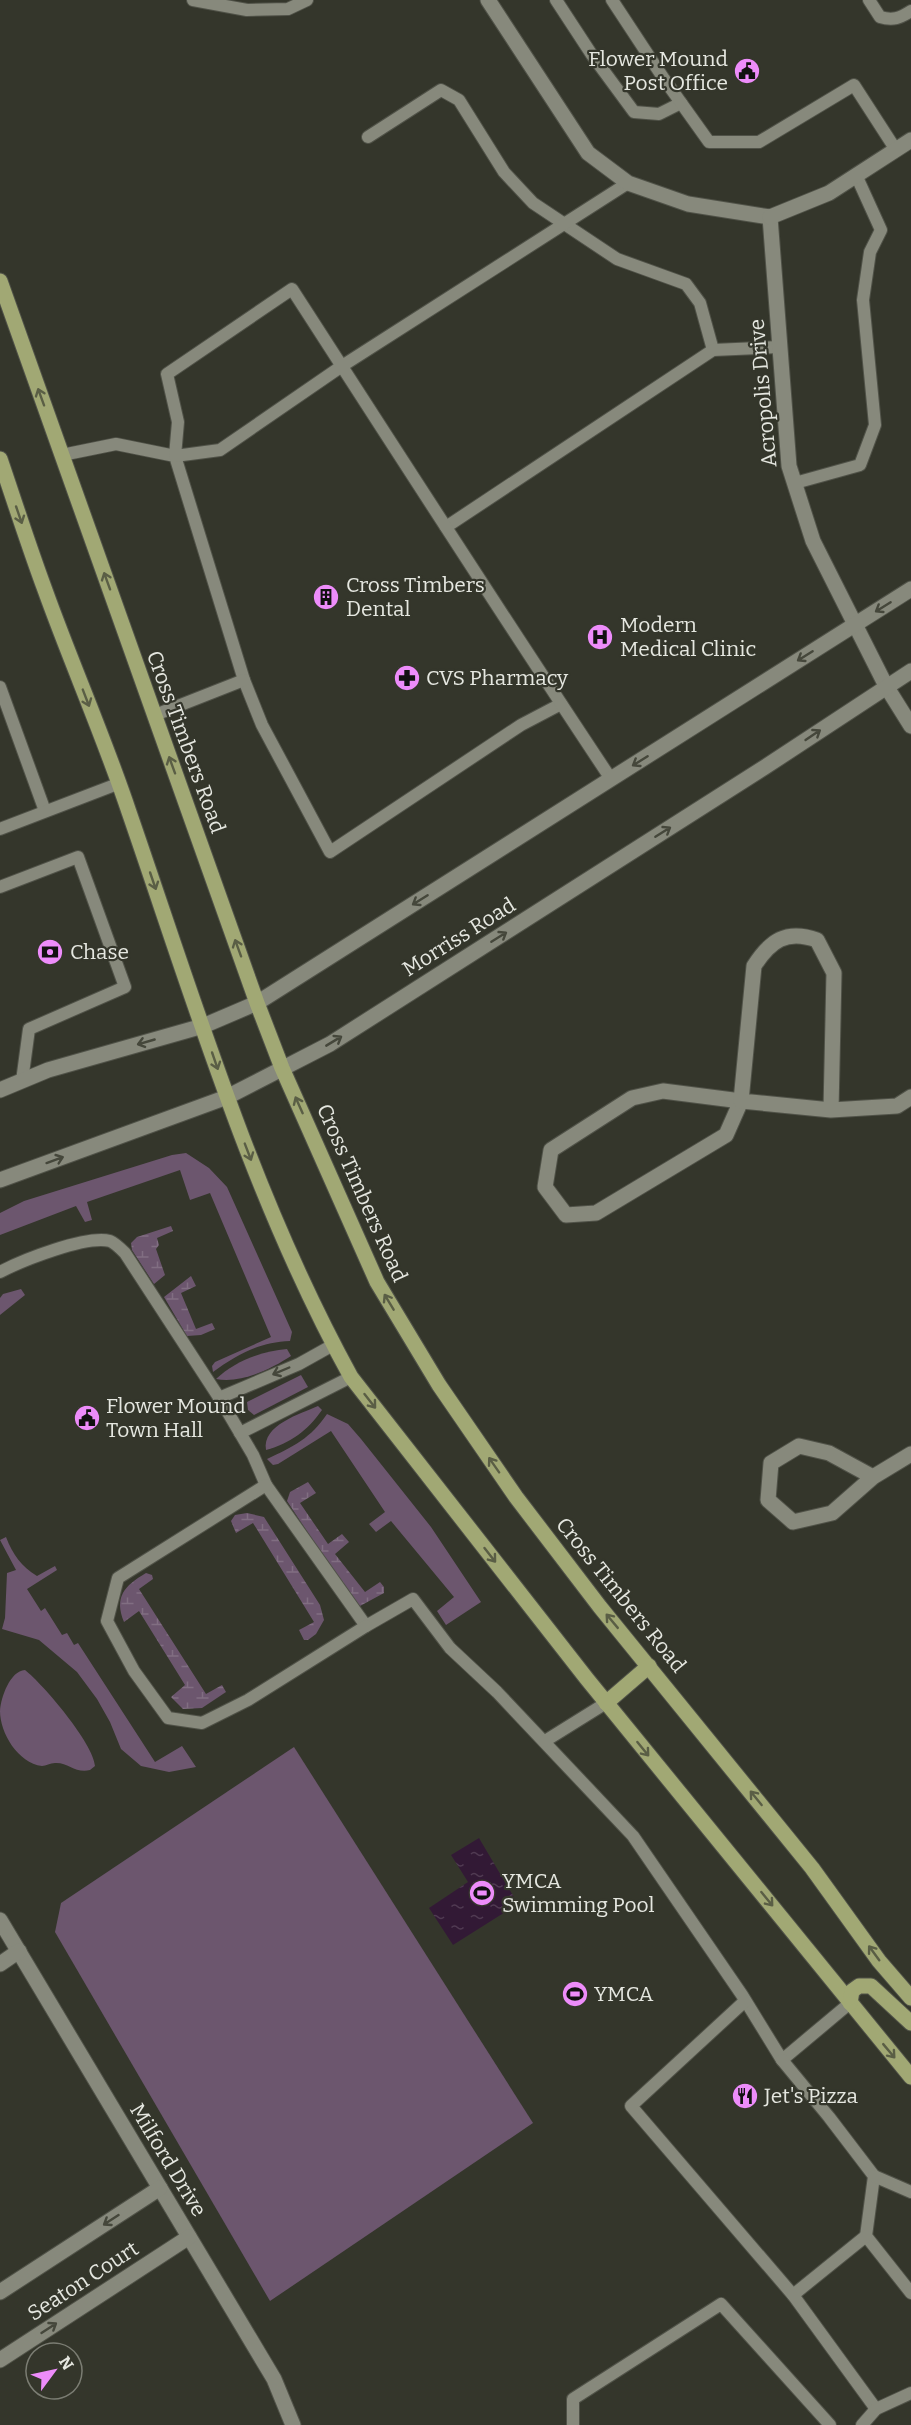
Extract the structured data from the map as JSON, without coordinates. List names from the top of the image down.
{
  "streets": {
    "main road": ["Cross Timbers Road"],
    "street": [
      "Acropolis Drive",
      "Morriss Road",
      "Milford Drive",
      "Seaton Court"
    ]
  },
  "crossings": [
    ["Acropolis Drive", "Morriss Road"],
    ["Cross Timbers Road", "Morriss Road"],
    ["Milford Drive", "Seaton Court"]
  ],
  "places": {
    "public building": ["Flower Mound Post Office", "Flower Mound Town Hall"],
    "building": ["Cross Timbers Dental"],
    "hospital": ["Modern Medical Clinic"],
    "pharmacy": ["CVS Pharmacy"],
    "bank": ["Chase"],
    "sports": ["YMCA Swimming Pool", "YMCA"],
    "restaurant": ["Jet's Pizza"]
  },
  "north": "top right"
}
